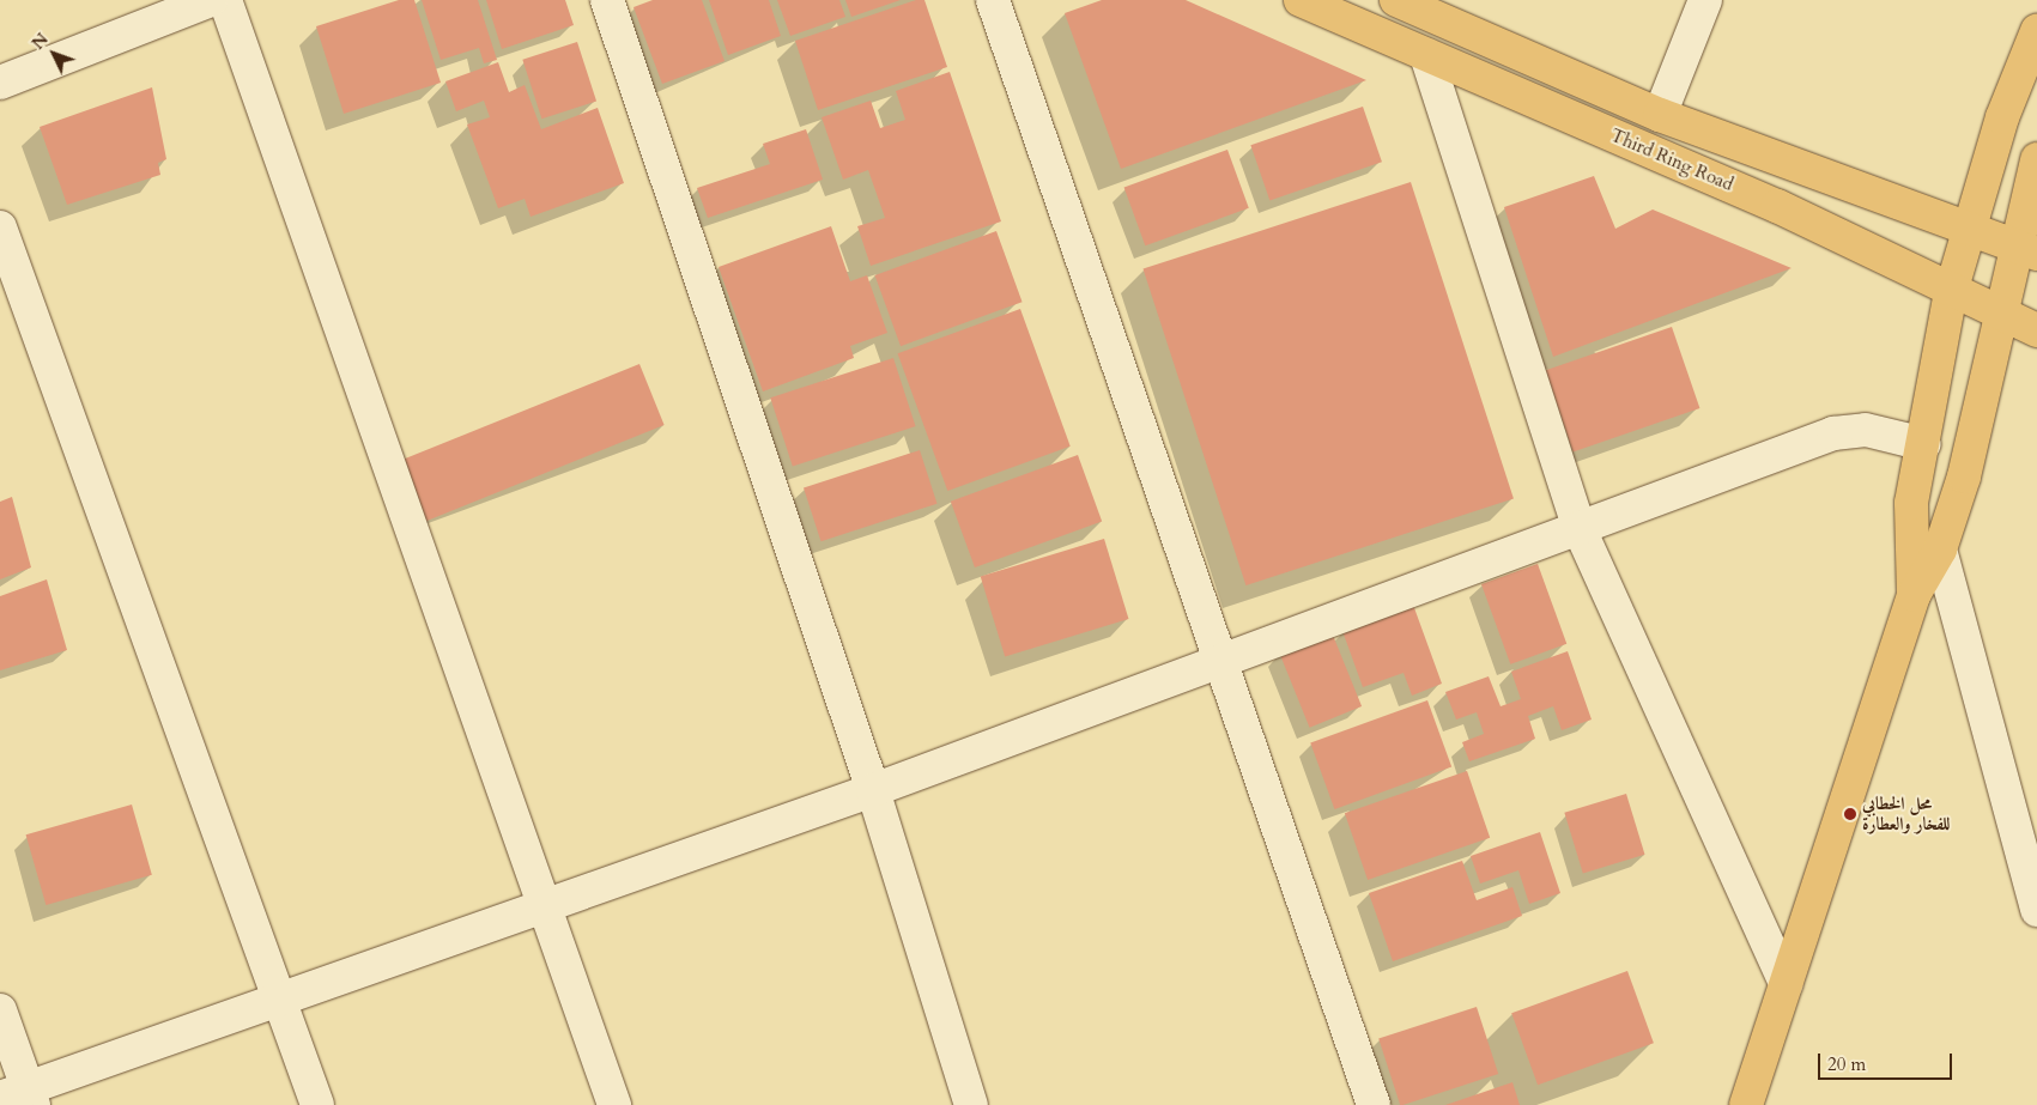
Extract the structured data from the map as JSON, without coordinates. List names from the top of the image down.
{
  "streets": {
    "main road": ["Third Ring Road"]
  },
  "places": ["محل الخطابي للفخار والعطارة"],
  "scale_bar": "20 m",
  "north": "top left"
}
